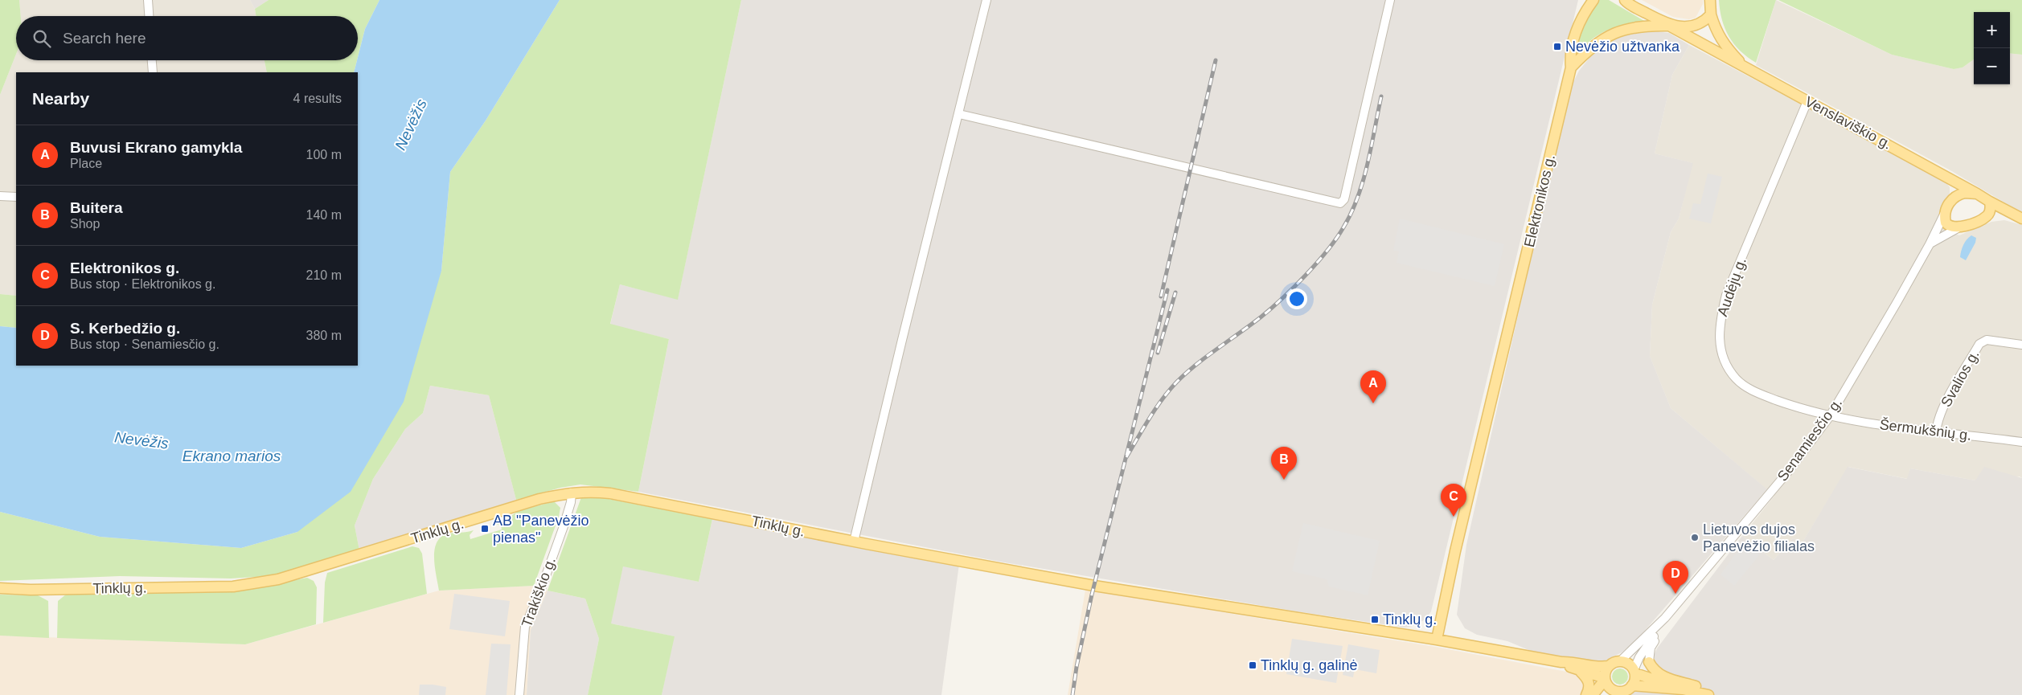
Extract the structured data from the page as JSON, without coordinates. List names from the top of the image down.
{
  "streets": {
    "main road": [
      "Venslaviškio g.",
      "Elektronikos g.",
      "Senamiesčio g.",
      "Tinklų g."
    ],
    "street": [
      "Audėjų g.",
      "Svalios g.",
      "Šermukšnių g.",
      "Trakiškio g."
    ]
  },
  "crossings": [
    ["Venslaviškio g.", "Audėjų g."],
    ["Venslaviškio g.", "Senamiesčio g."],
    ["Elektronikos g.", "Tinklų g."],
    ["Audėjų g.", "Šermukšnių g."],
    ["Audėjų g.", "Senamiesčio g."],
    ["Svalios g.", "Šermukšnių g."],
    ["Šermukšnių g.", "Senamiesčio g."],
    ["Senamiesčio g.", "Tinklų g."],
    ["Tinklų g.", "Trakiškio g."]
  ],
  "water": ["Nevėžis", "Ekrano marios"],
  "places": {
    "transit": [
      "Nevėžio užtvanka",
      "AB \"Panevėžio pienas\"",
      "Tinklų g.",
      "Tinklų g. galinė"
    ],
    "other": ["Lietuvos dujos Panevėžio filialas"]
  },
  "page": {
    "map_buttons": ["+", "−"],
    "search": "Search here",
    "heading": ["Nearby", "4 results"],
    "list": [
      {
        "mark": "A",
        "name": "Buvusi Ekrano gamykla",
        "note": "Place",
        "value": "100 m"
      },
      {
        "mark": "B",
        "name": "Buitera",
        "note": "Shop",
        "value": "140 m"
      },
      {
        "mark": "C",
        "name": "Elektronikos g.",
        "note": "Bus stop · Elektronikos g.",
        "value": "210 m"
      },
      {
        "mark": "D",
        "name": "S. Kerbedžio g.",
        "note": "Bus stop · Senamiesčio g.",
        "value": "380 m"
      }
    ],
    "pins": [
      "A",
      "B",
      "C",
      "D"
    ]
  }
}
